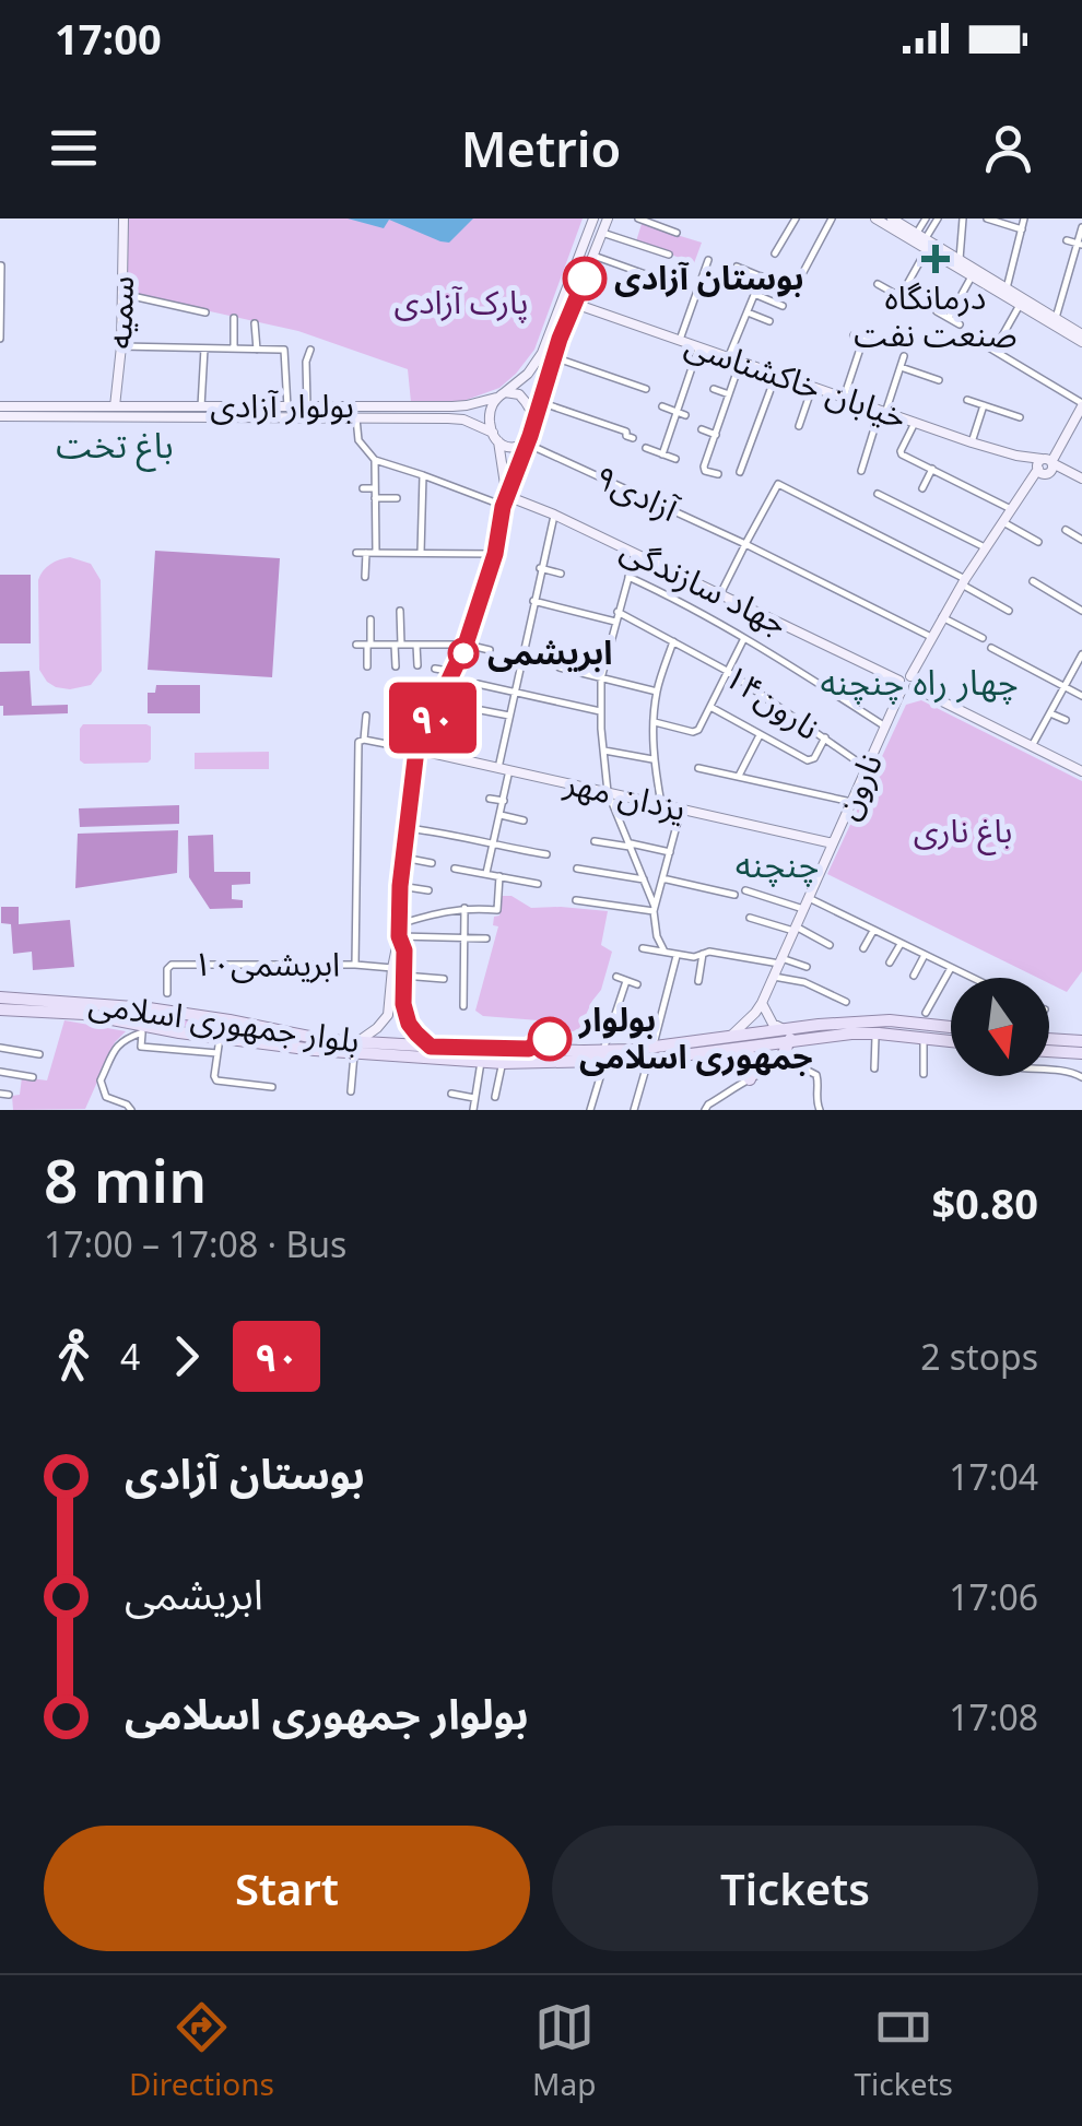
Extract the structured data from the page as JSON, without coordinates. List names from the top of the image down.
{
  "streets": {
    "main road": [
      "سمیه",
      "خیابان خاکشناسی",
      "بولوار آزادی",
      "جهاد سازندگی",
      "نارون",
      "یزدان مهر",
      "بلوار جمهوری اسلامی"
    ],
    "street": ["آزادی۹", "نارون۱۴", "ابریشمی۱۰"]
  },
  "crossings": [
    ["سمیه", "بولوار آزادی"],
    ["خیابان خاکشناسی", "نارون"],
    ["بولوار آزادی", "آزادی۹"],
    ["آزادی۹", "نارون"],
    ["جهاد سازندگی", "نارون"],
    ["نارون۱۴", "نارون"],
    ["نارون", "یزدان مهر"],
    ["نارون", "بلوار جمهوری اسلامی"]
  ],
  "districts": ["باغ تخت", "چهار راه چنچنه", "چنچنه"],
  "parks": ["پارک آزادی", "باغ ناری"],
  "places": {
    "health": ["درمانگاه صنعت نفت"],
    "other": ["بوستان آزادی", "ابریشمی", "بولوار جمهوری اسلامی"]
  },
  "lines": ["bus line ۹۰"],
  "north": "bottom",
  "page": {
    "status": "17:00",
    "header": "Metrio",
    "on_map": "۹۰",
    "heading": ["8 min", "17:00 – 17:08 · Bus", "$0.80"],
    "legs": ["4", "۹۰", "2 stops"],
    "list": [
      {
        "name": "بوستان آزادی",
        "value": "17:04"
      },
      {
        "name": "ابریشمی",
        "value": "17:06"
      },
      {
        "name": "بولوار جمهوری اسلامی",
        "value": "17:08"
      }
    ],
    "buttons": ["Start", "Tickets"],
    "tabs": ["Directions", "Map", "Tickets"]
  }
}
